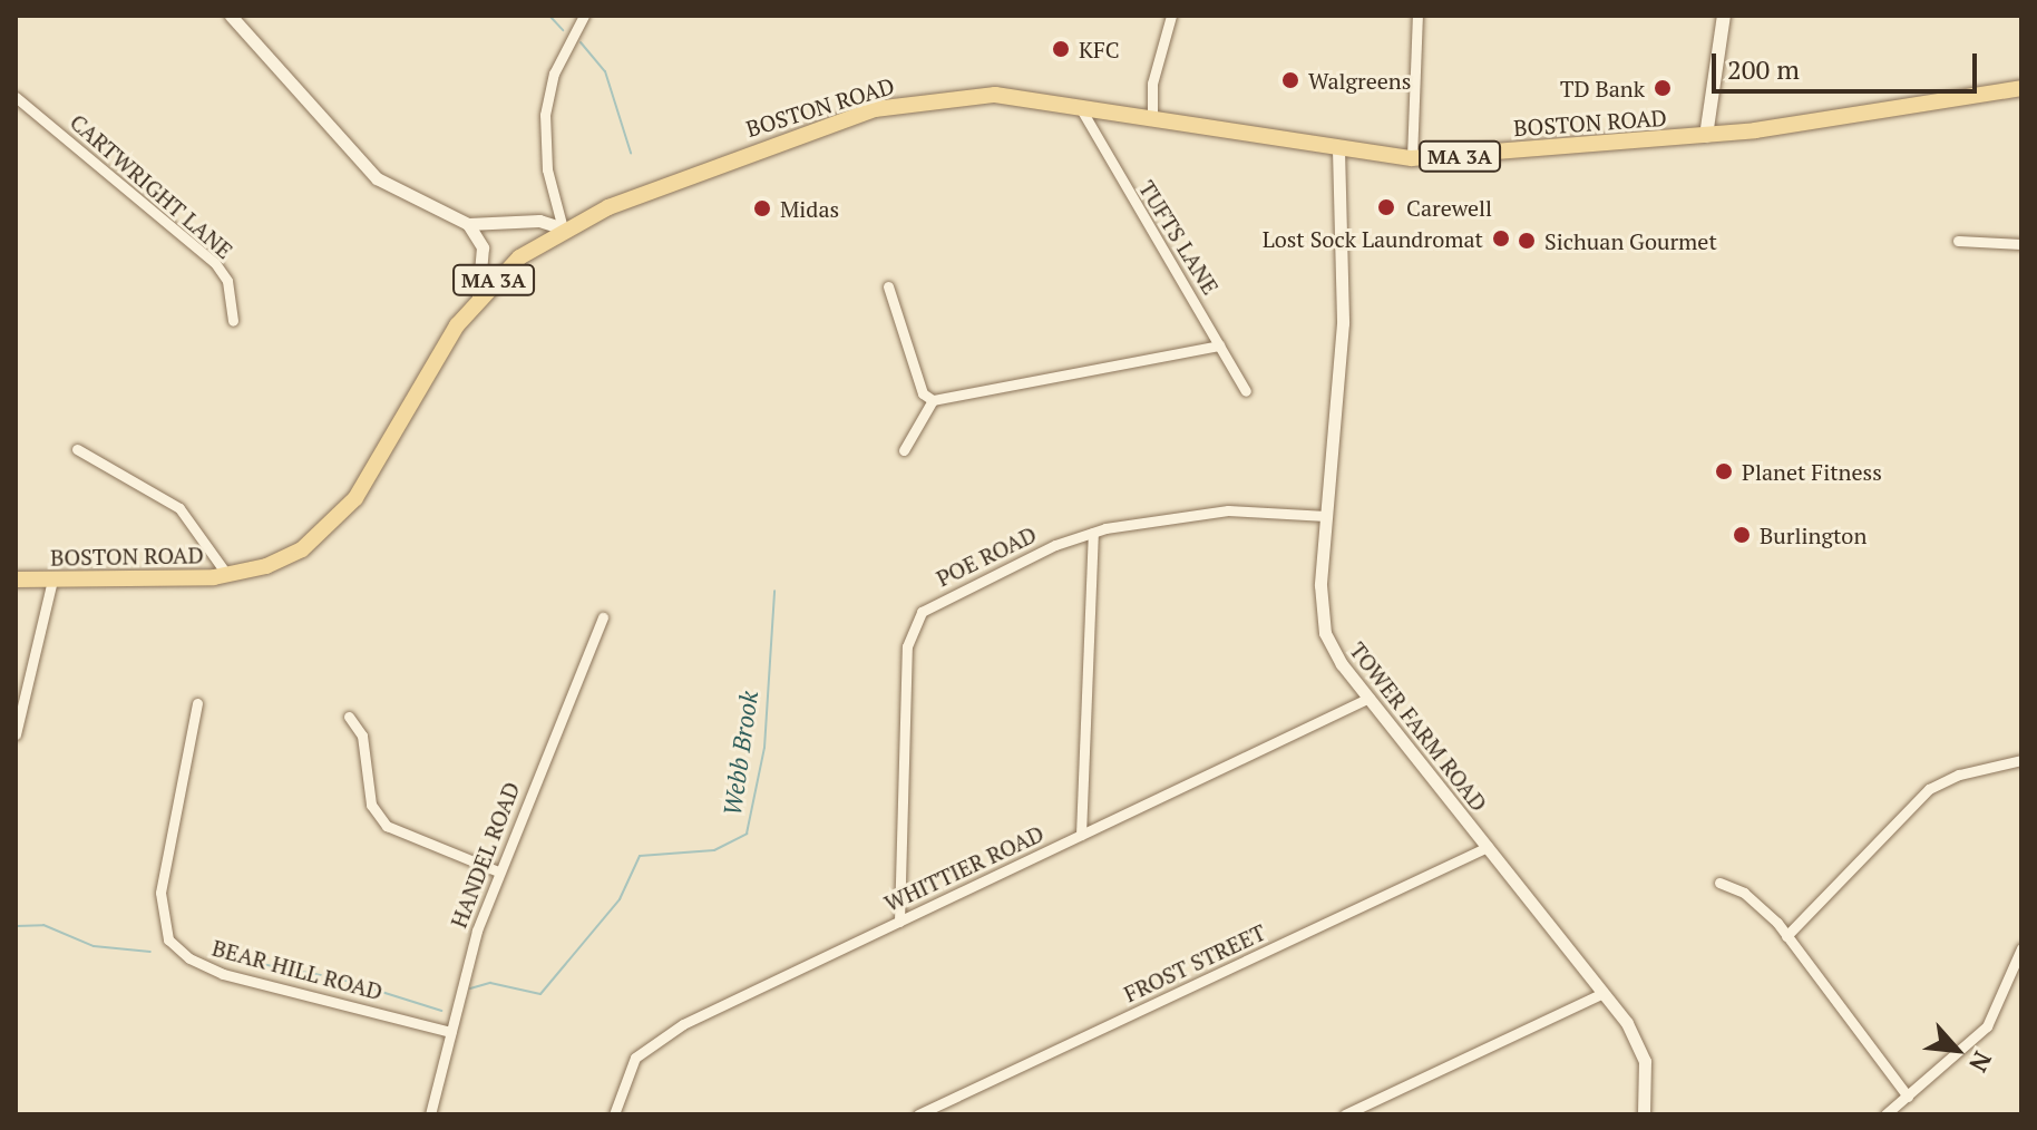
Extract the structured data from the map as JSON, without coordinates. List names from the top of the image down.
{
  "streets": {
    "main road": ["BOSTON ROAD", "MA 3A"],
    "street": [
      "CARTWRIGHT LANE",
      "TUFTS LANE",
      "POE ROAD",
      "TOWER FARM ROAD",
      "HANDEL ROAD",
      "WHITTIER ROAD",
      "FROST STREET",
      "BEAR HILL ROAD"
    ]
  },
  "crossings": [
    ["BOSTON ROAD", "TUFTS LANE"],
    ["BOSTON ROAD", "TOWER FARM ROAD"],
    ["POE ROAD", "TOWER FARM ROAD"],
    ["POE ROAD", "WHITTIER ROAD"],
    ["TOWER FARM ROAD", "WHITTIER ROAD"],
    ["TOWER FARM ROAD", "FROST STREET"],
    ["HANDEL ROAD", "BEAR HILL ROAD"]
  ],
  "water": ["Webb Brook"],
  "places": [
    "KFC",
    "Walgreens",
    "TD Bank",
    "Carewell",
    "Midas",
    "Lost Sock Laundromat",
    "Sichuan Gourmet",
    "Planet Fitness",
    "Burlington"
  ],
  "scale_bar": "200 m",
  "north": "bottom right"
}
